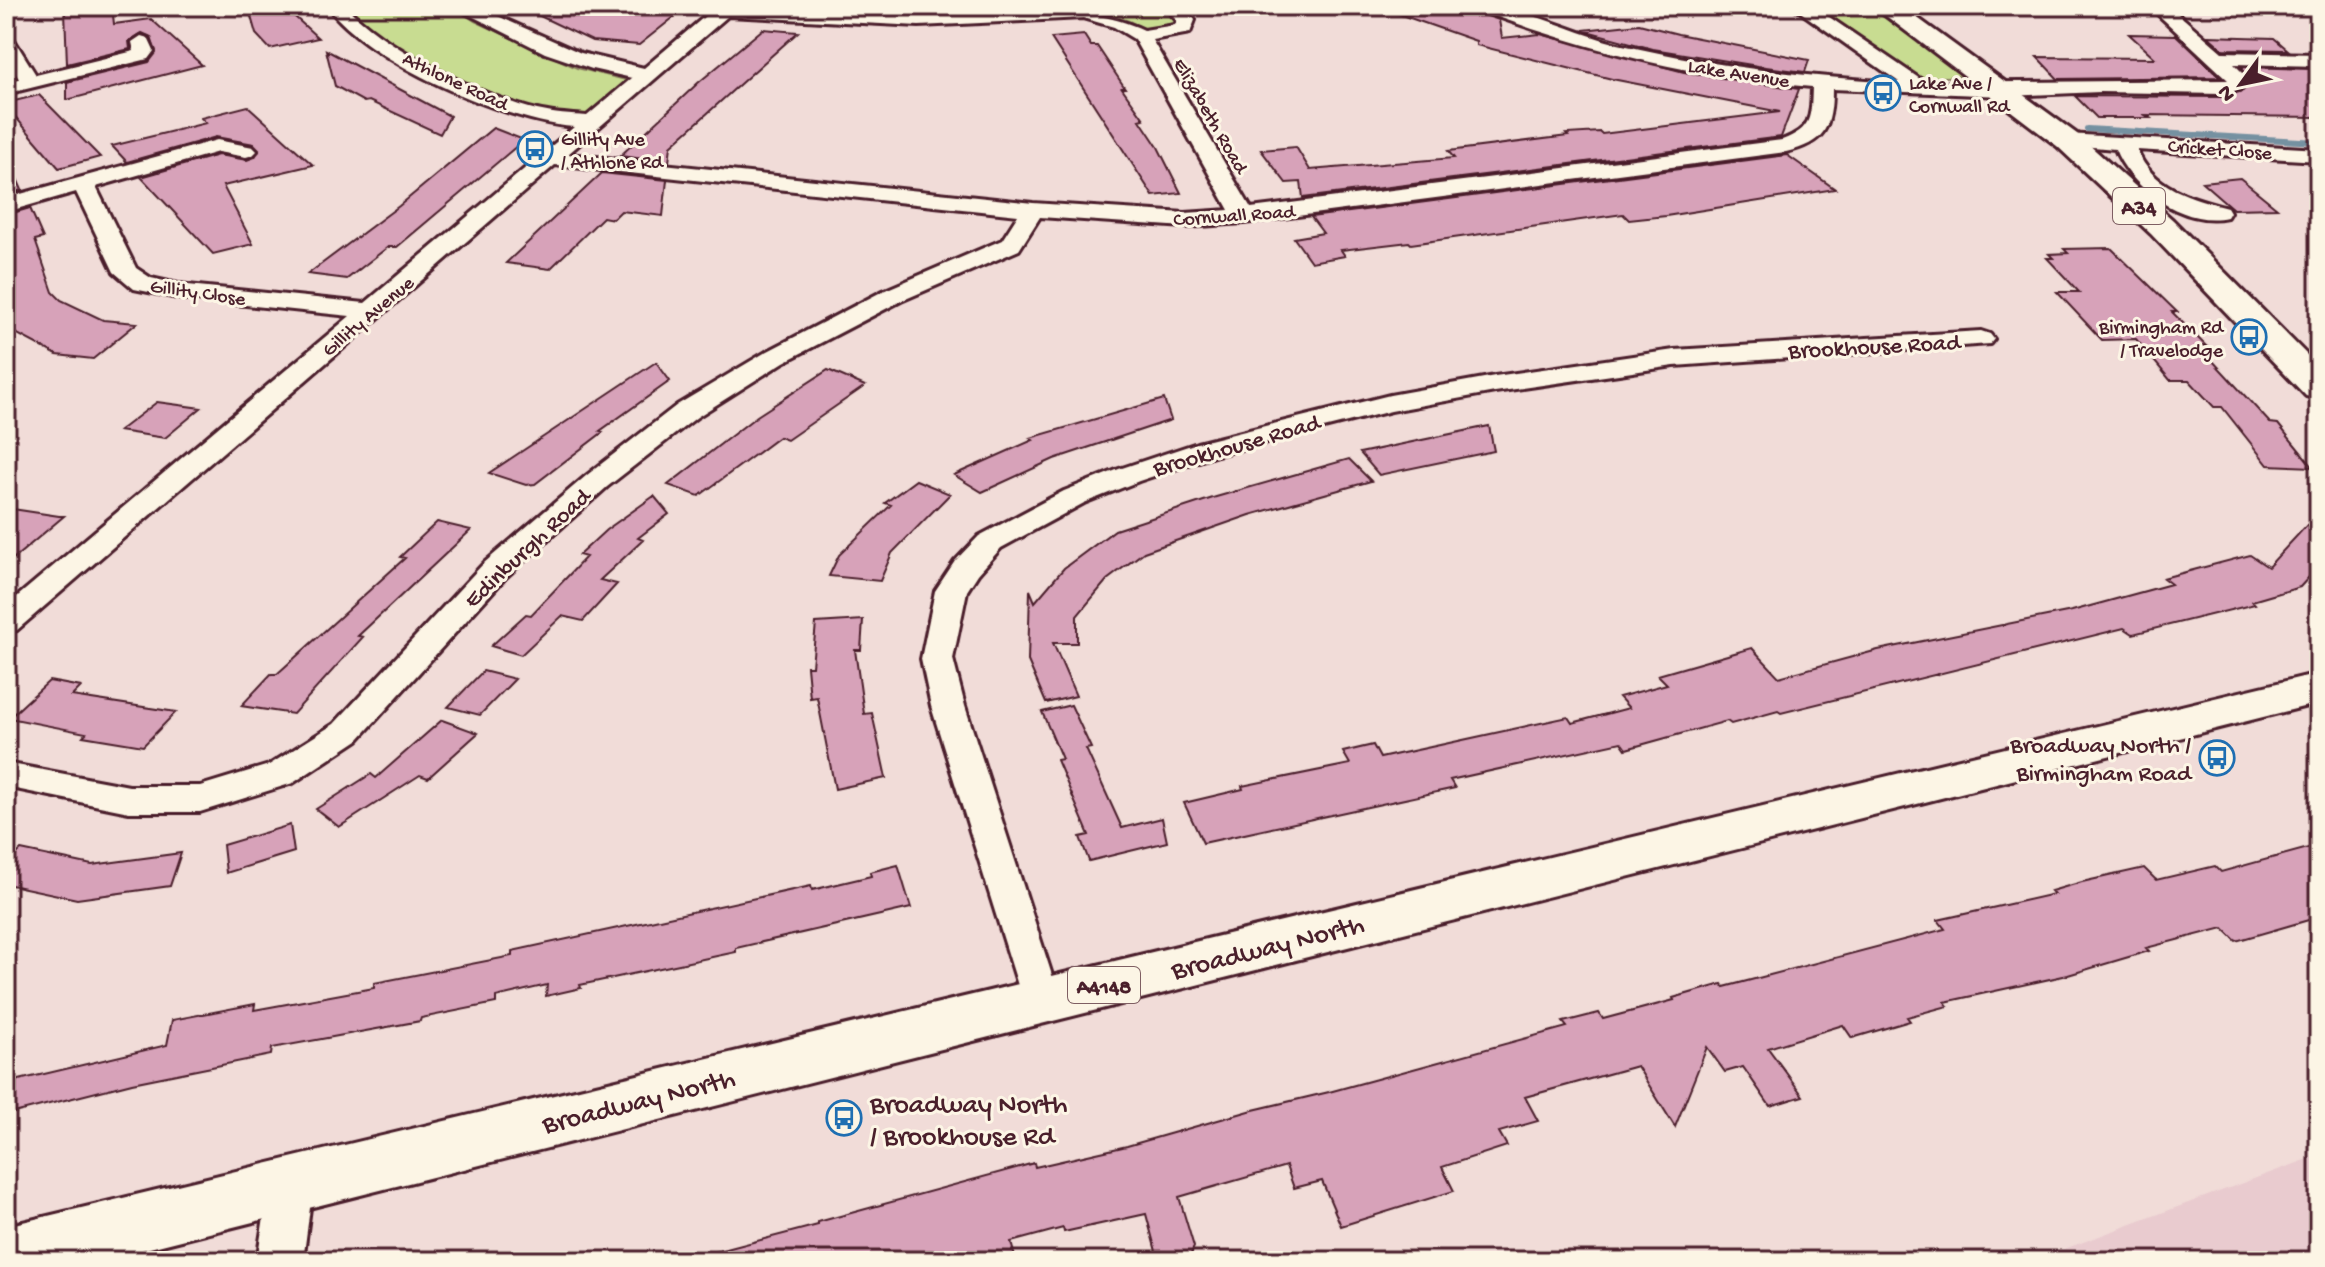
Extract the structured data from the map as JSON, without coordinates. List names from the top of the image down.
{
  "streets": {
    "highway": ["A34", "Broadway North", "A4148"],
    "street": [
      "Lake Avenue",
      "Athlone Road",
      "Elizabeth Road",
      "Cricket Close",
      "Cornwall Road",
      "Gillity Close",
      "Gillity Avenue",
      "Brookhouse Road",
      "Edinburgh Road"
    ]
  },
  "crossings": [
    ["Lake Avenue", "A34"],
    ["Lake Avenue", "Cornwall Road"],
    ["Athlone Road", "Gillity Avenue"],
    ["Elizabeth Road", "Cornwall Road"],
    ["Cricket Close", "A34"],
    ["Cornwall Road", "Gillity Avenue"],
    ["Cornwall Road", "Edinburgh Road"],
    ["Gillity Close", "Gillity Avenue"],
    ["Brookhouse Road", "Broadway North"]
  ],
  "places": {
    "bus stop": [
      "Lake Ave / Cornwall Rd",
      "Gillity Ave / Athlone Rd",
      "Birmingham Rd / Travelodge",
      "Broadway North / Birmingham Road",
      "Broadway North / Brookhouse Rd"
    ]
  },
  "north": "bottom left"
}
